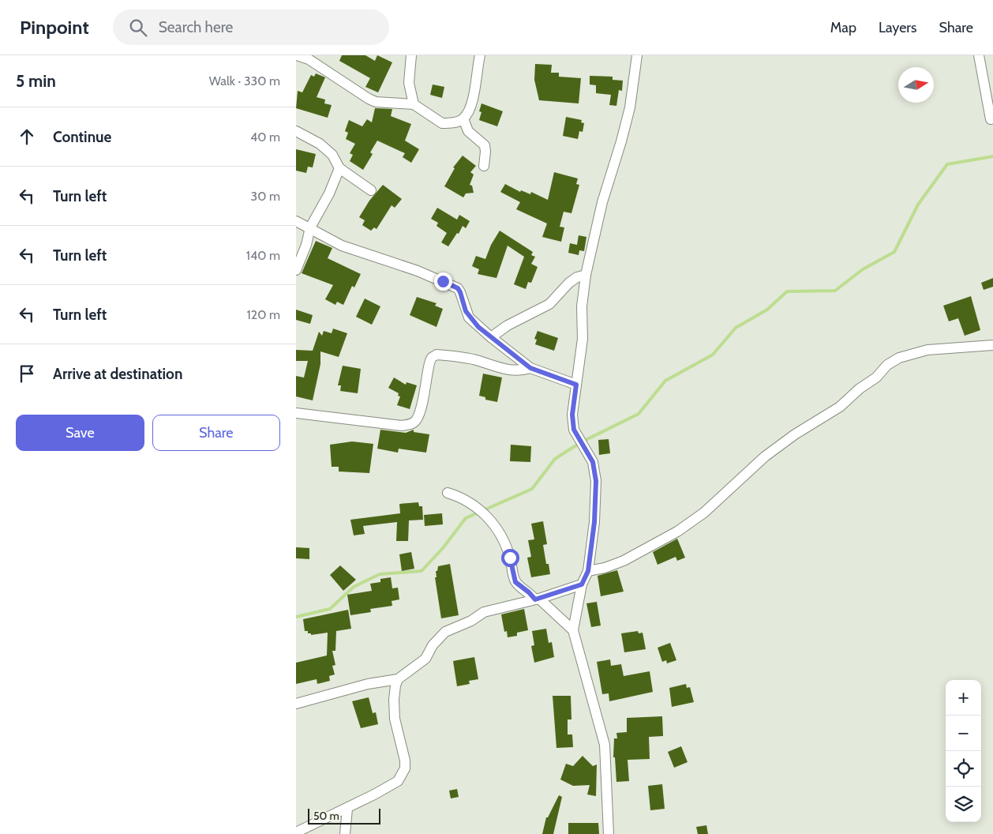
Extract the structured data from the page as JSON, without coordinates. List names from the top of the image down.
{
  "scale_bar": "50 m",
  "north": "right",
  "page": {
    "header": "Pinpoint",
    "search": "Search here",
    "nav": ["Map", "Layers", "Share"],
    "heading": ["5 min", "Walk · 330 m"],
    "list": [
      ["Continue", "40 m"],
      ["Turn left", "30 m"],
      ["Turn left", "140 m"],
      ["Turn left", "120 m"],
      "Arrive at destination"
    ],
    "buttons": ["Save", "Share"],
    "map_buttons": ["+", "−"],
    "scale": "50 m"
  }
}
